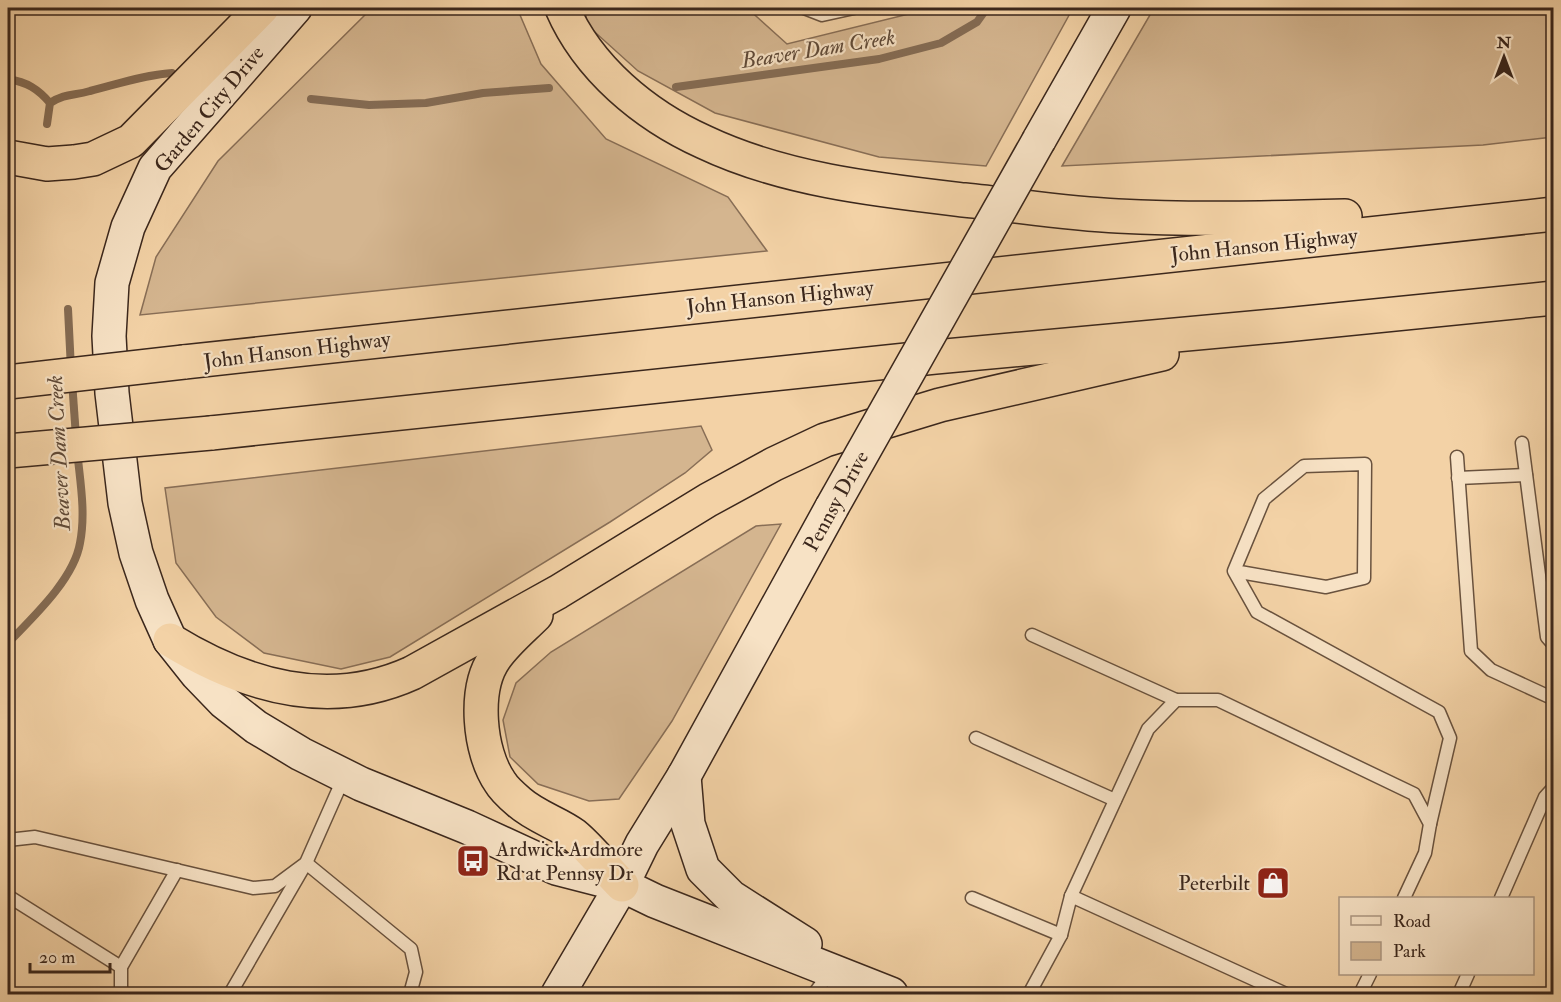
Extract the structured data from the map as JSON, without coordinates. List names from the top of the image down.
{
  "streets": {
    "highway": ["John Hanson Highway"],
    "main road": ["Garden City Drive", "Pennsy Drive"]
  },
  "crossings": [
    ["Garden City Drive", "Pennsy Drive"]
  ],
  "water": ["Beaver Dam Creek"],
  "places": {
    "bus stop": ["Ardwick Ardmore Rd at Pennsy Dr"],
    "shop": ["Peterbilt"]
  },
  "legend": ["Road", "Park"],
  "scale_bar": "20 m",
  "north": "top"
}
